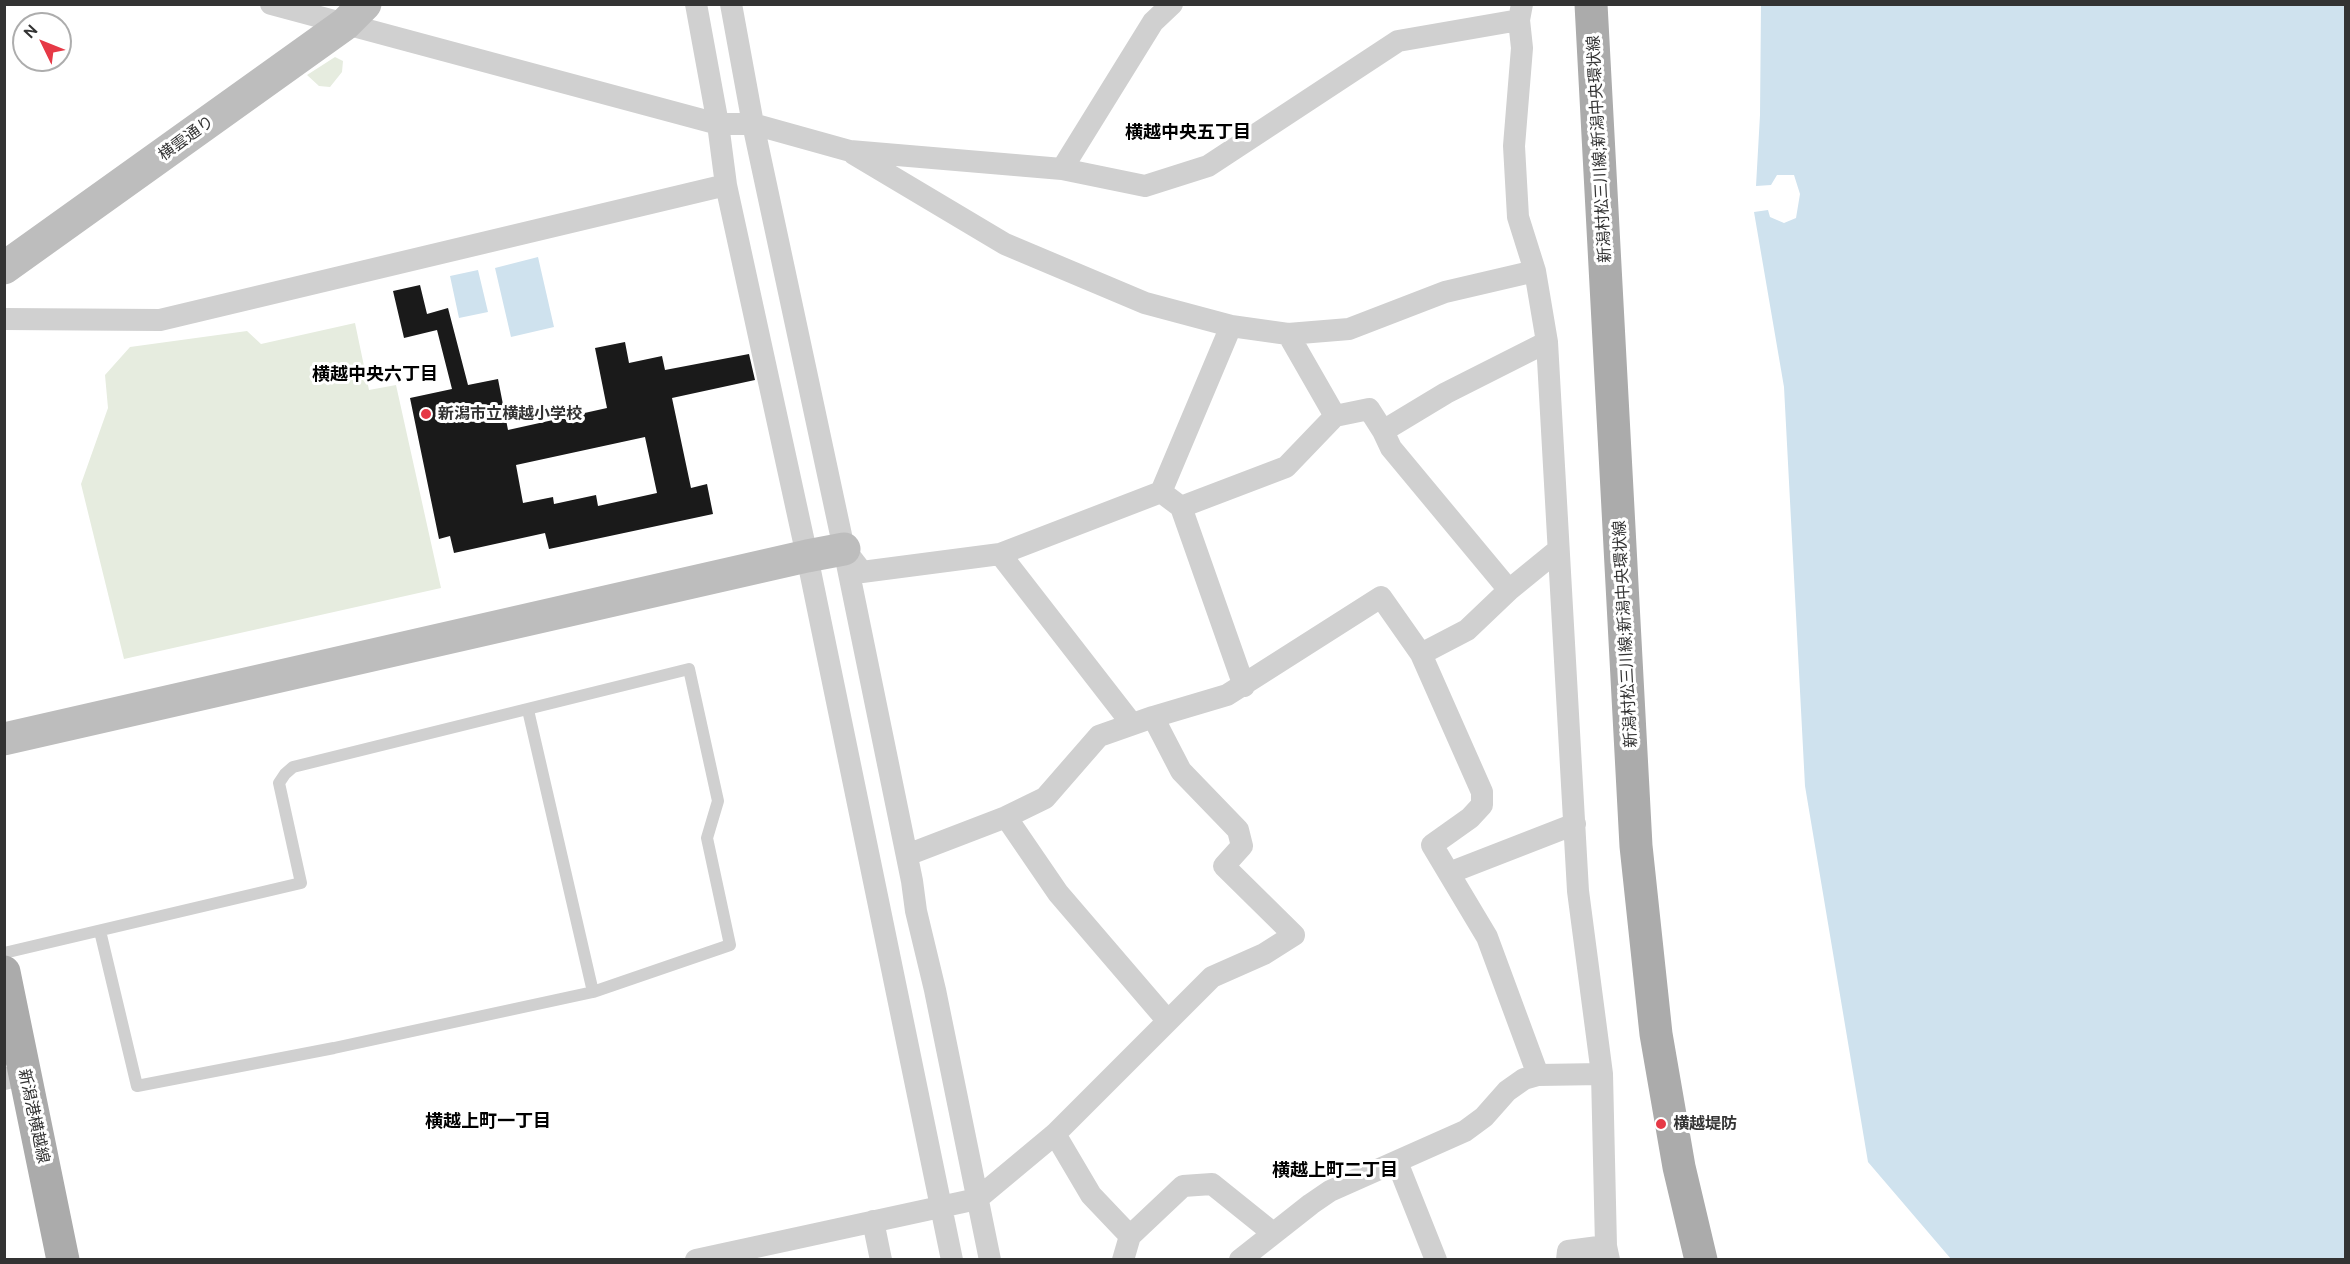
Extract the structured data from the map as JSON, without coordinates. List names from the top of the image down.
{
  "streets": {
    "main road": ["新潟村松三川線;新潟中央環状線", "新潟港横越線"],
    "street": ["横雲通り"]
  },
  "districts": [
    "横越中央五丁目",
    "横越中央六丁目",
    "横越上町一丁目",
    "横越上町二丁目"
  ],
  "places": ["新潟市立横越小学校", "横越堤防"],
  "north": "top left"
}
